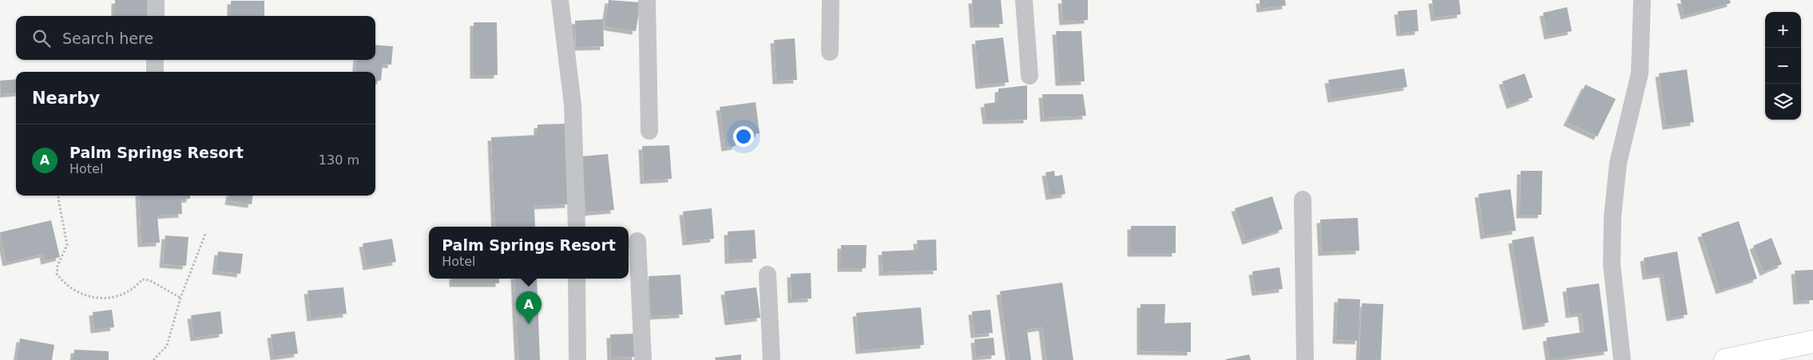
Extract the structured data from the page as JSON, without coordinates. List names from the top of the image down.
{
  "page": {
    "map_buttons": ["+", "−"],
    "search": "Search here",
    "heading": "Nearby",
    "list": [
      {
        "mark": "A",
        "name": "Palm Springs Resort",
        "note": "Hotel",
        "value": "130 m"
      }
    ],
    "popup": ["Palm Springs Resort", "Hotel"],
    "pins": "A"
  }
}
